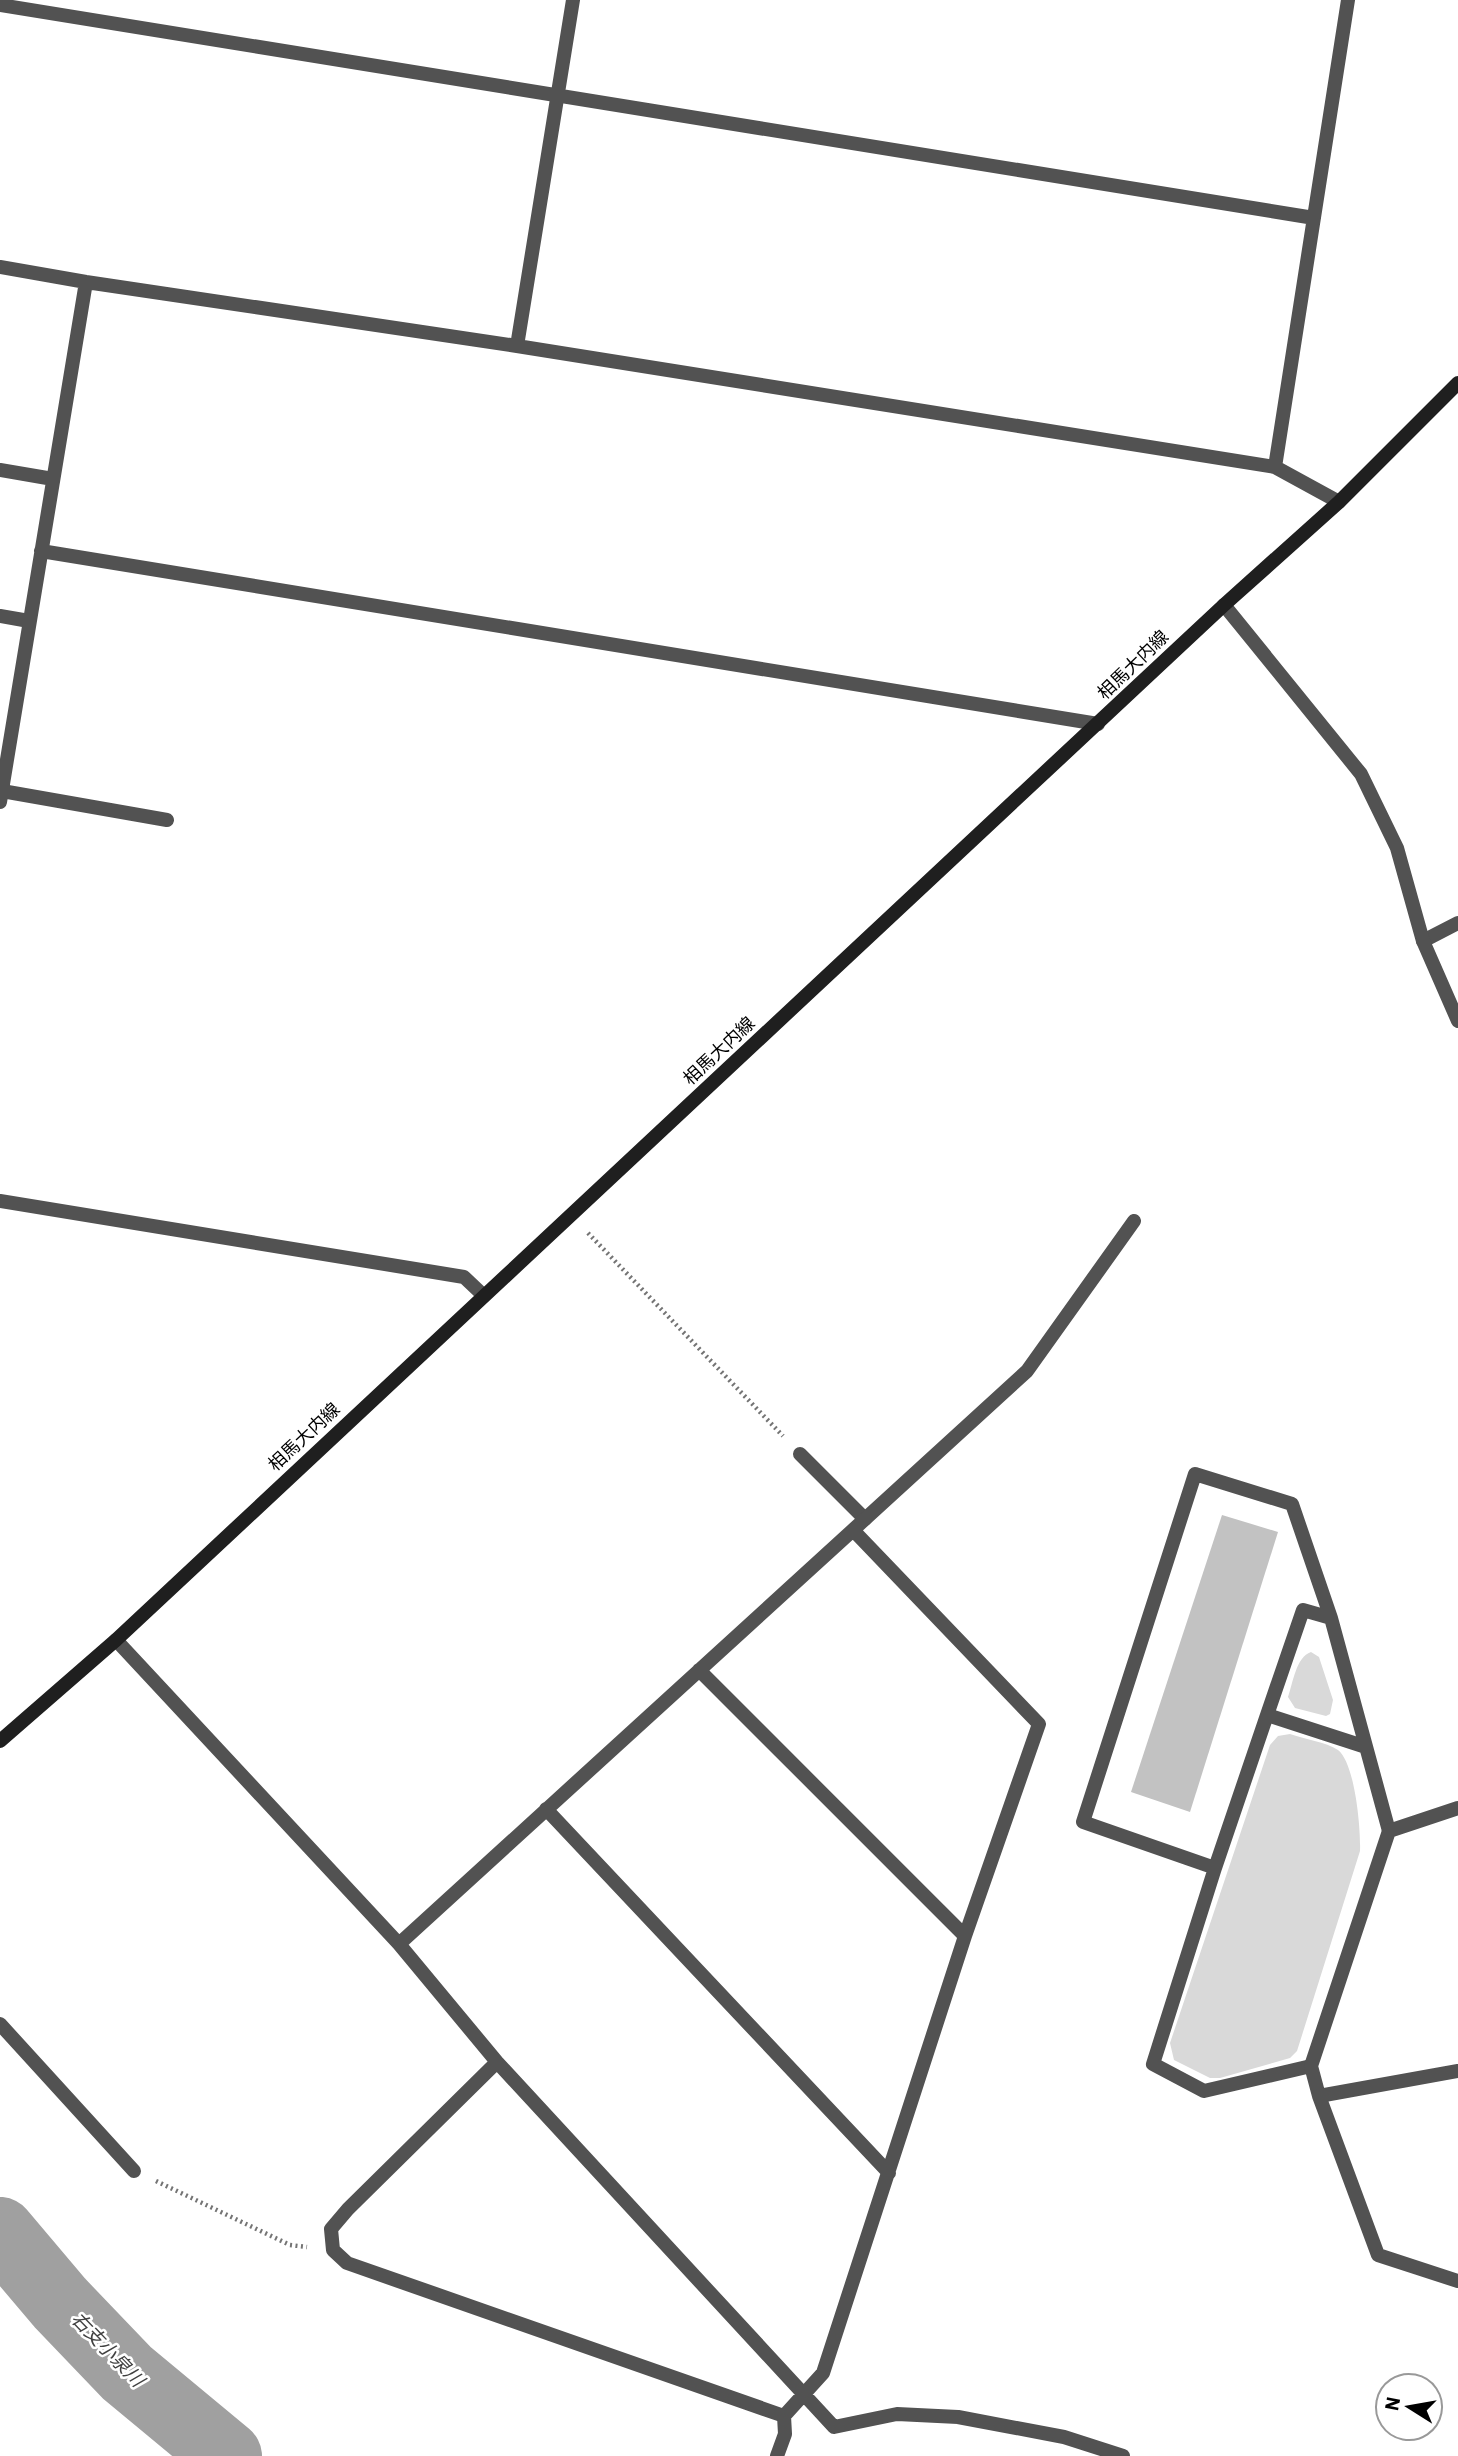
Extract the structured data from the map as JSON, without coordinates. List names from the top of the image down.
{
  "streets": {
    "main road": ["相馬大内線"]
  },
  "water": ["右支小泉川"],
  "north": "left"
}
